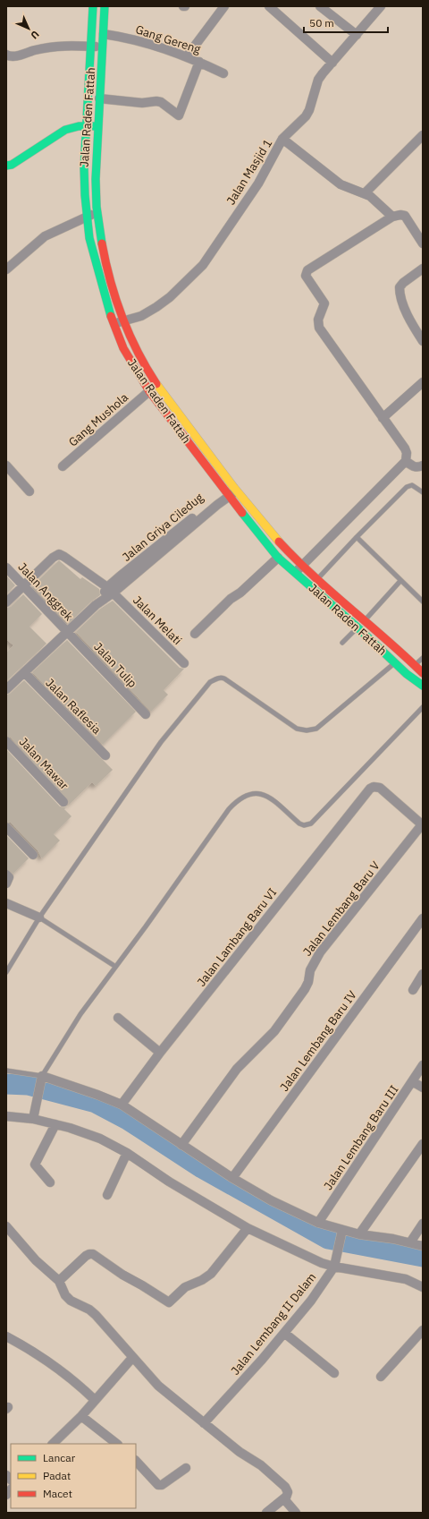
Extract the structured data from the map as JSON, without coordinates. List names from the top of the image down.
{
  "streets": {
    "main road": ["Jalan Raden Fattah"],
    "street": [
      "Gang Gereng",
      "Jalan Masjid 1",
      "Gang Mushola",
      "Jalan Griya Ciledug",
      "Jalan Anggrek",
      "Jalan Melati",
      "Jalan Tulip",
      "Jalan Raflesia",
      "Jalan Mawar",
      "Jalan Lembang Baru V",
      "Jalan Lambang Baru VI",
      "Jalan Lembang Baru IV",
      "Jalan Lembang Baru III",
      "Jalan Lembang II Dalam"
    ]
  },
  "crossings": [
    ["Gang Gereng", "Jalan Raden Fattah"],
    ["Jalan Raden Fattah", "Jalan Masjid 1"],
    ["Jalan Raden Fattah", "Gang Mushola"],
    ["Jalan Raden Fattah", "Jalan Griya Ciledug"],
    ["Jalan Griya Ciledug", "Jalan Anggrek"],
    ["Jalan Griya Ciledug", "Jalan Melati"],
    ["Jalan Griya Ciledug", "Jalan Tulip"],
    ["Jalan Griya Ciledug", "Jalan Raflesia"],
    ["Jalan Anggrek", "Jalan Tulip"],
    ["Jalan Lembang Baru V", "Jalan Lambang Baru VI"]
  ],
  "legend": ["Lancar", "Padat", "Macet"],
  "scale_bar": "50 m",
  "north": "bottom right"
}
